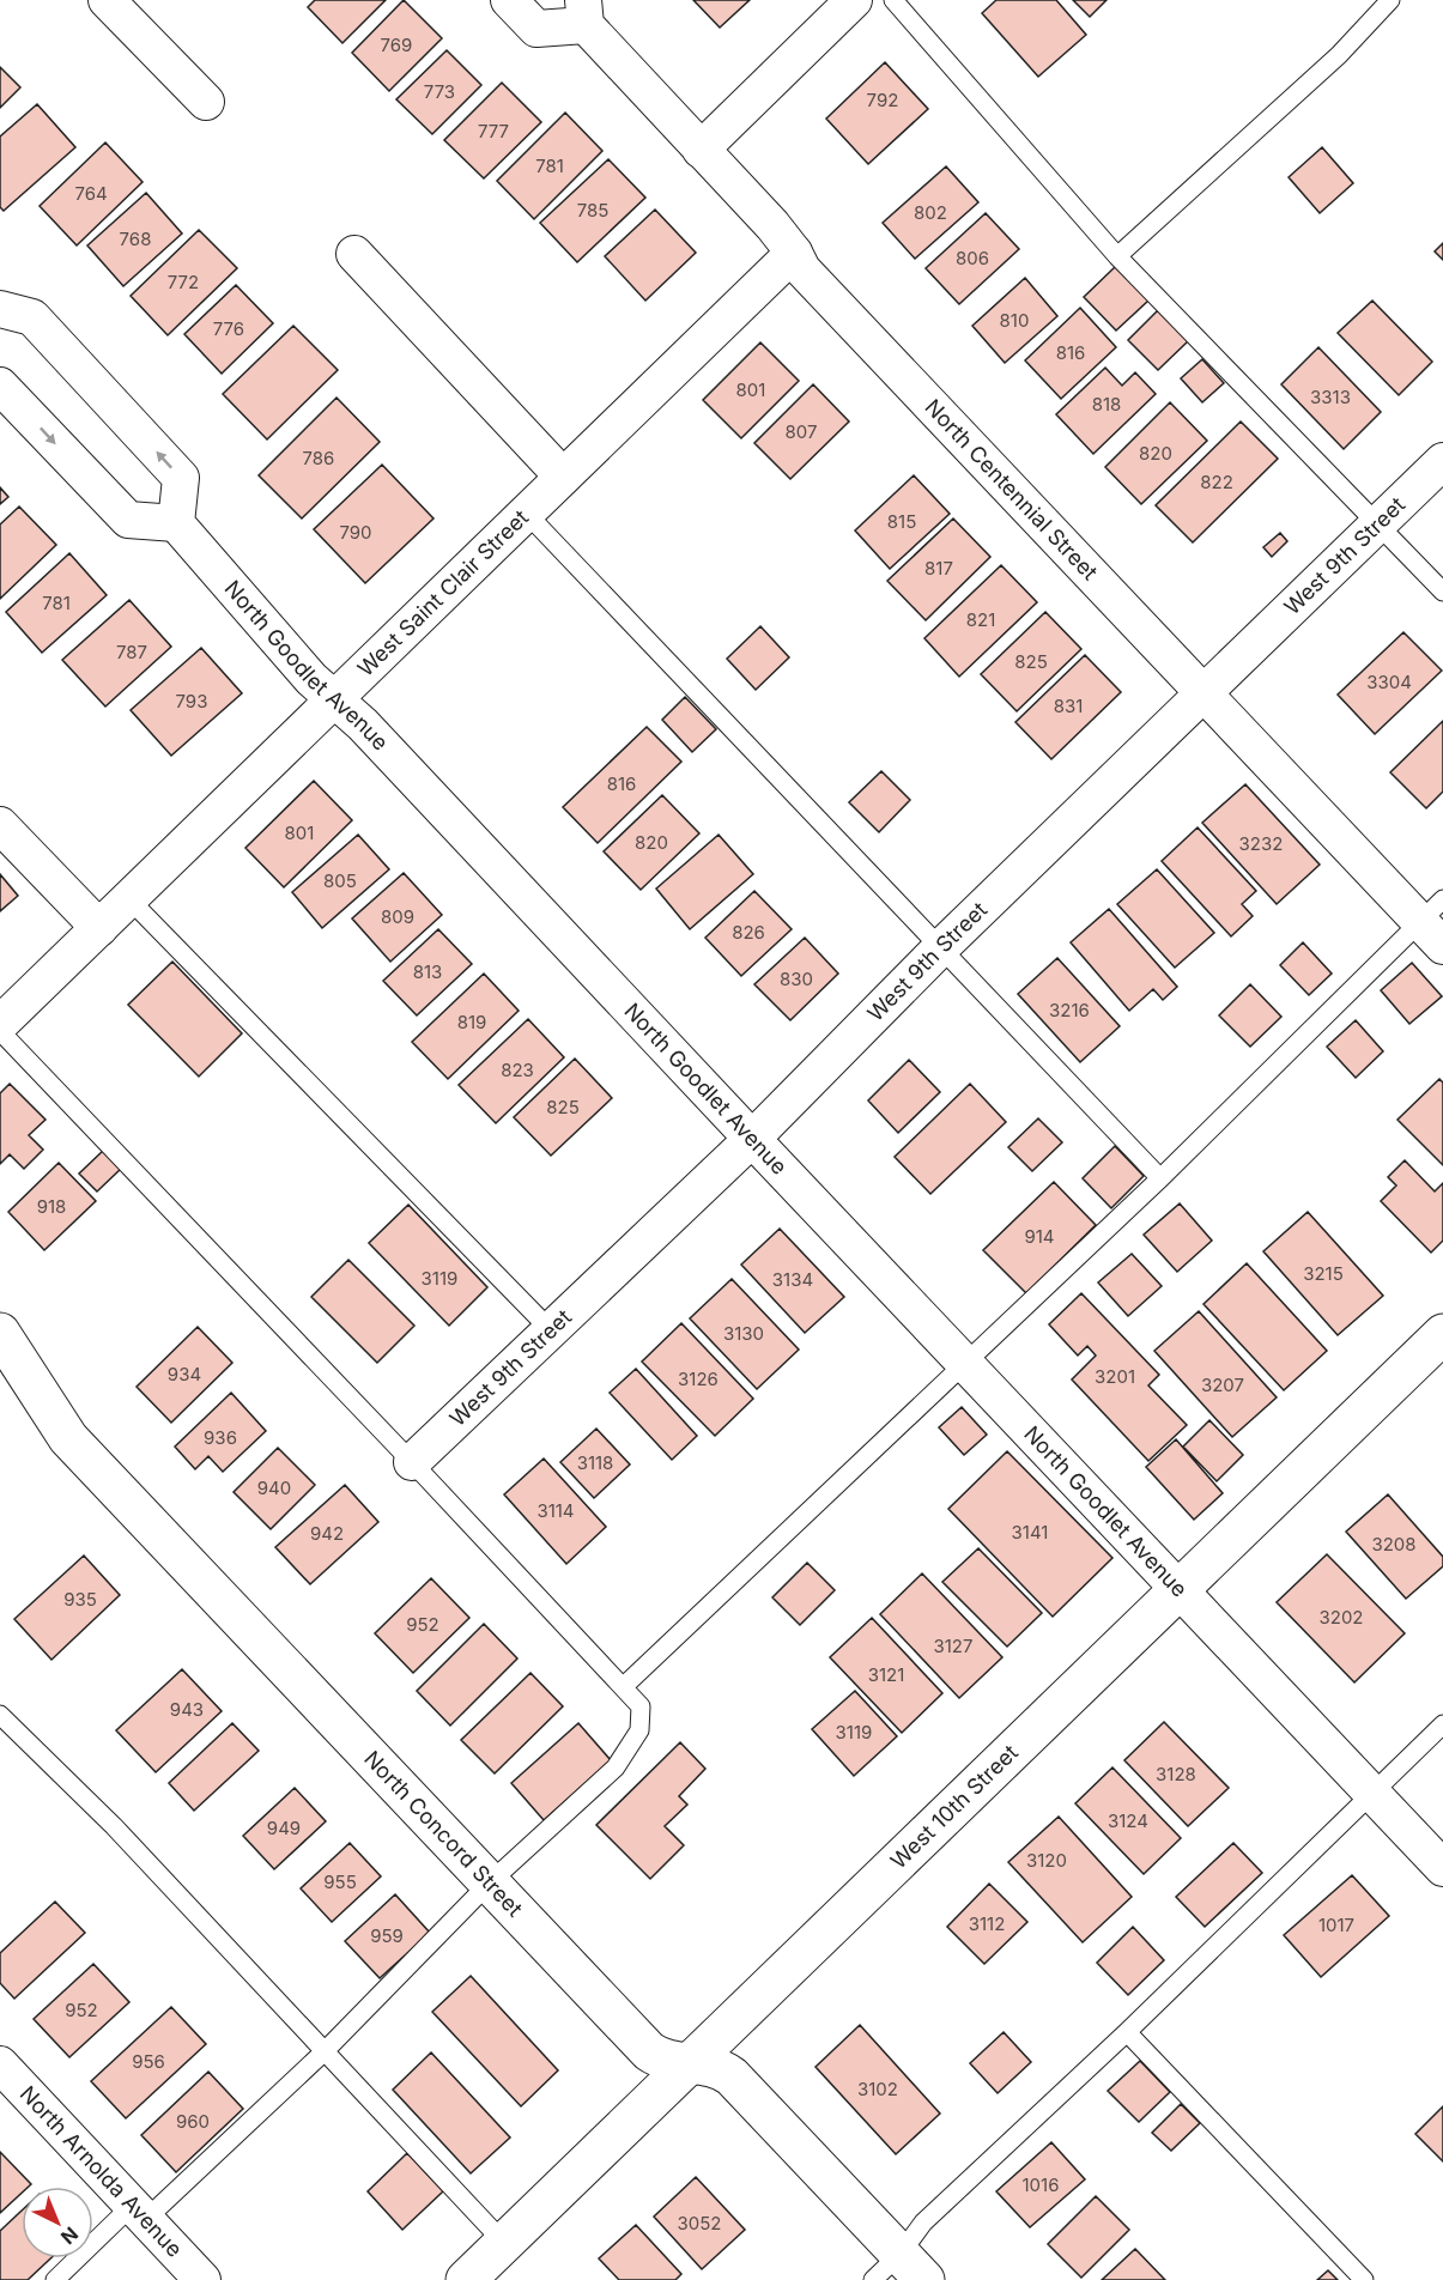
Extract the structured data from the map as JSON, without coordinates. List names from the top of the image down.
{
  "streets": {
    "main road": ["West 10th Street", "North Concord Street"],
    "street": [
      "North Centennial Street",
      "West 9th Street",
      "West Saint Clair Street",
      "North Goodlet Avenue",
      "North Arnolda Avenue"
    ]
  },
  "crossings": [
    ["North Centennial Street", "West 9th Street"],
    ["North Centennial Street", "West Saint Clair Street"],
    ["West 9th Street", "North Goodlet Avenue"],
    ["West Saint Clair Street", "North Goodlet Avenue"],
    ["North Goodlet Avenue", "West 10th Street"],
    ["West 10th Street", "North Concord Street"]
  ],
  "house_numbers": [
    "769",
    "773",
    "792",
    "777",
    "781",
    "764",
    "785",
    "802",
    "768",
    "806",
    "772",
    "810",
    "776",
    "816",
    "801",
    "3313",
    "818",
    "807",
    "820",
    "786",
    "822",
    "815",
    "790",
    "817",
    "781",
    "821",
    "787",
    "825",
    "3304",
    "793",
    "831",
    "816",
    "801",
    "820",
    "3232",
    "805",
    "809",
    "826",
    "813",
    "830",
    "3216",
    "819",
    "823",
    "825",
    "918",
    "914",
    "3215",
    "3119",
    "3134",
    "3130",
    "934",
    "3201",
    "3126",
    "3207",
    "936",
    "3118",
    "940",
    "3114",
    "3141",
    "942",
    "3208",
    "935",
    "3202",
    "952",
    "3127",
    "3121",
    "943",
    "3119",
    "3128",
    "3124",
    "949",
    "3120",
    "955",
    "3112",
    "1017",
    "959",
    "952",
    "956",
    "3102",
    "960",
    "1016",
    "3052"
  ],
  "north": "bottom right"
}
